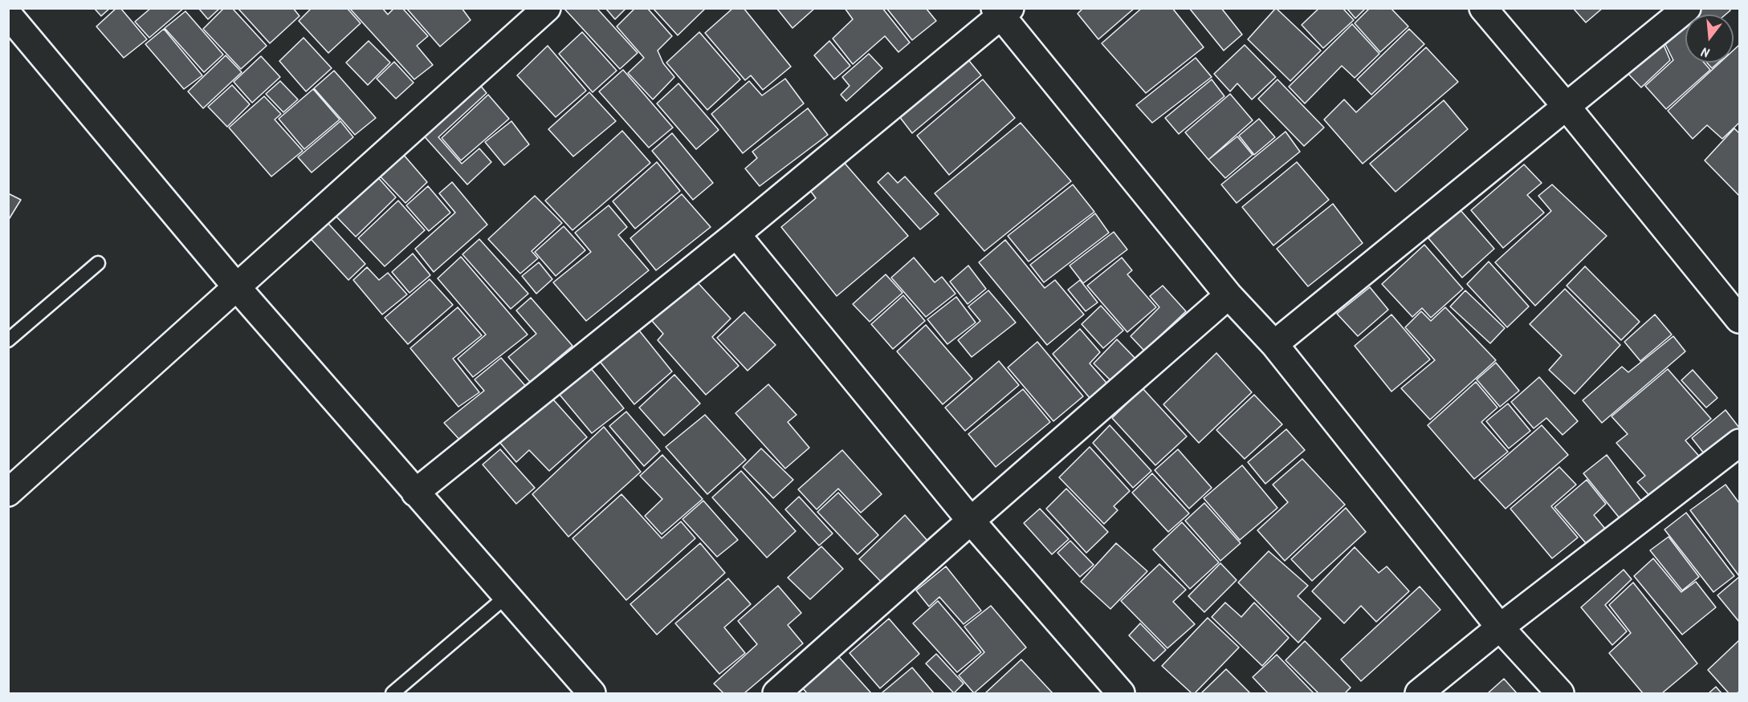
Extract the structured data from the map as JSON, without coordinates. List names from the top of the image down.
{
  "north": "bottom"
}
